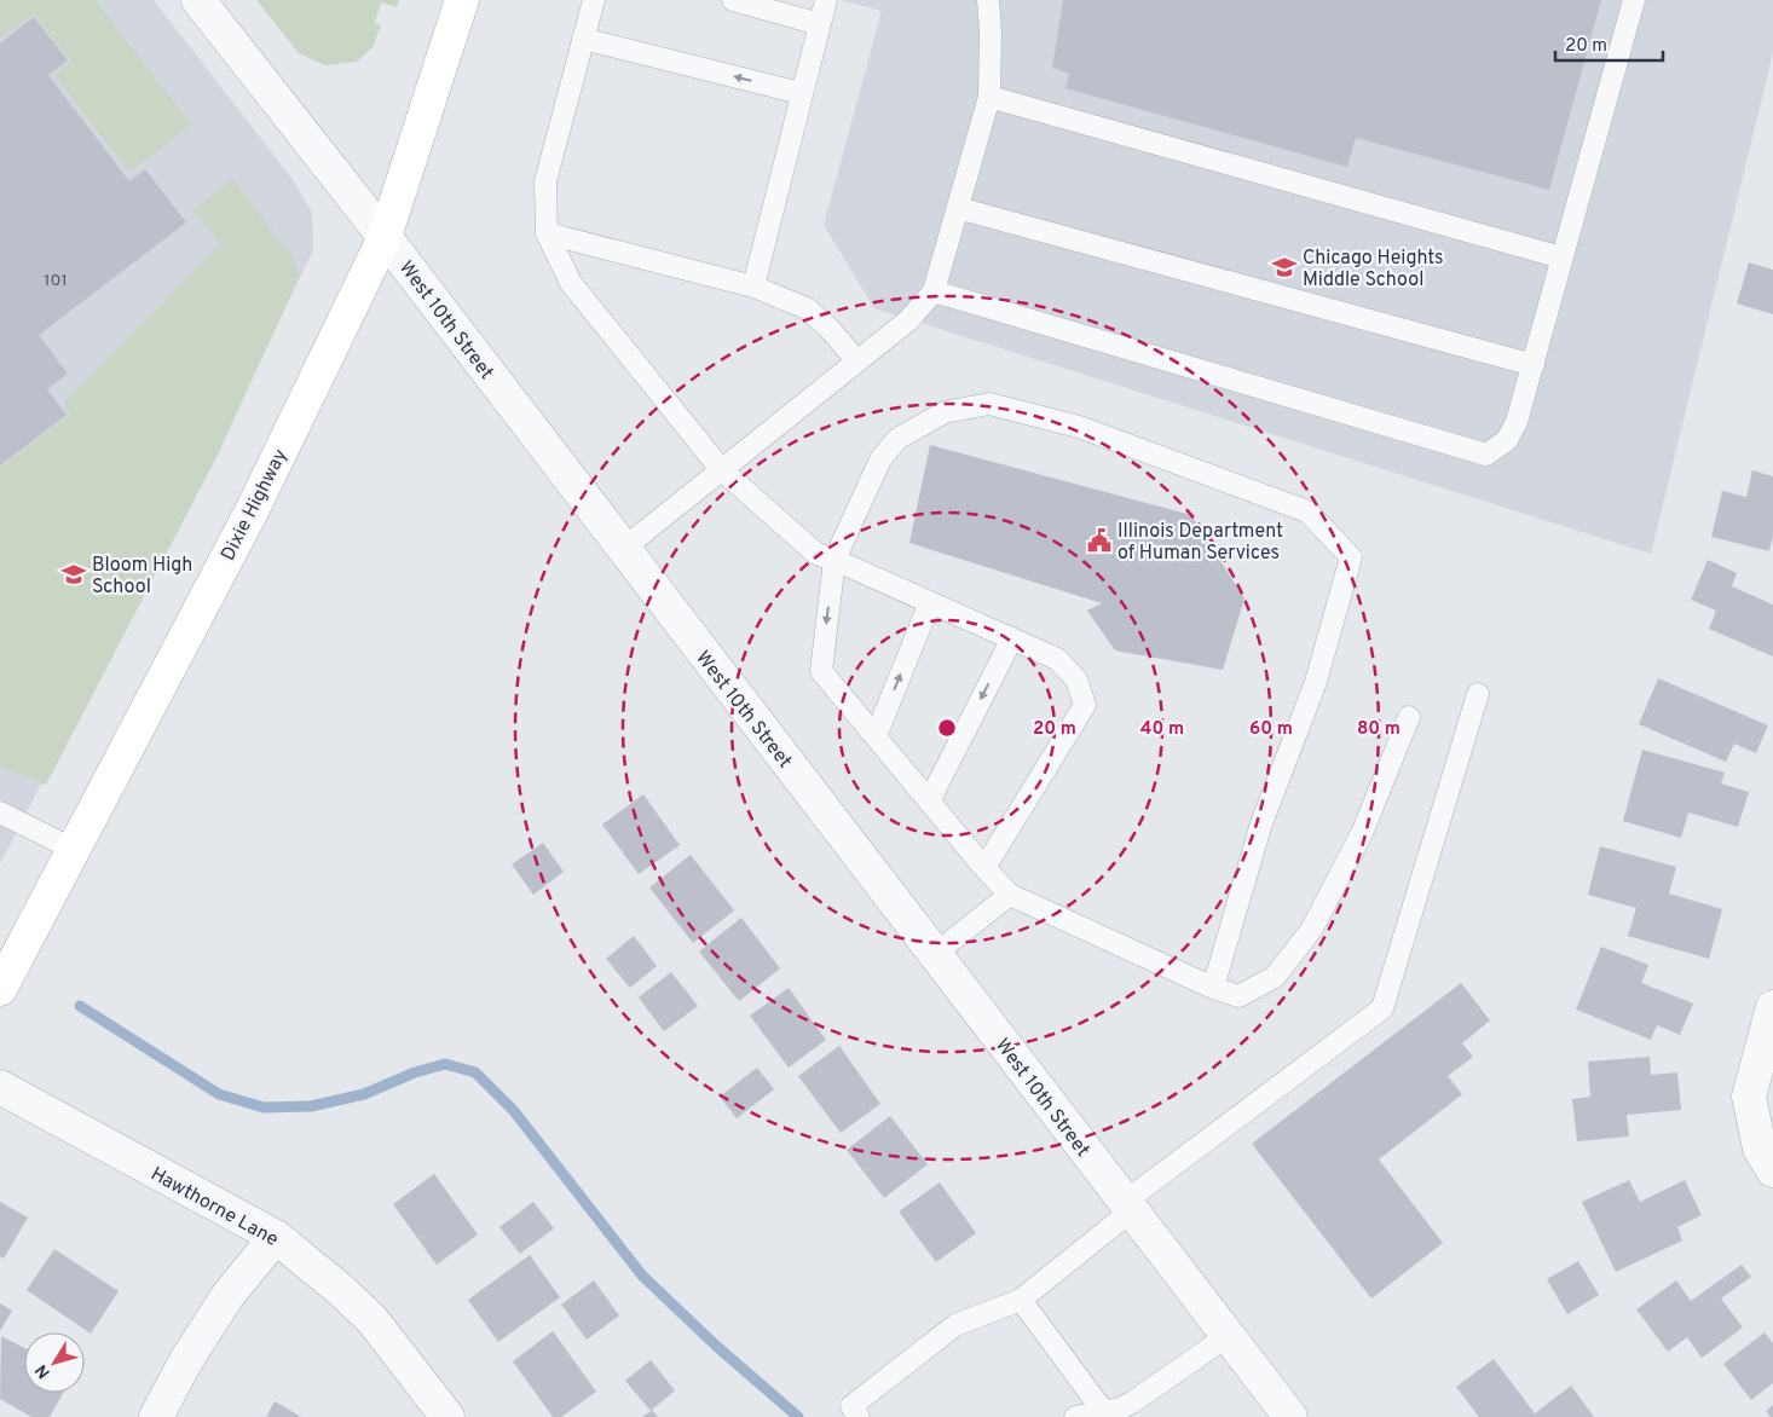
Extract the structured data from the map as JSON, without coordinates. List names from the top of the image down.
{
  "streets": {
    "main road": ["Dixie Highway"],
    "street": ["West 10th Street", "Hawthorne Lane"]
  },
  "crossings": [
    ["West 10th Street", "Dixie Highway"]
  ],
  "places": {
    "school or university": ["Chicago Heights Middle School", "Bloom High School"],
    "public building": ["Illinois Department of Human Services"]
  },
  "house_numbers": ["101"],
  "scale_bar": "20 m",
  "north": "bottom left",
  "rings": [
    "20 m",
    "40 m",
    "60 m",
    "80 m"
  ]
}
